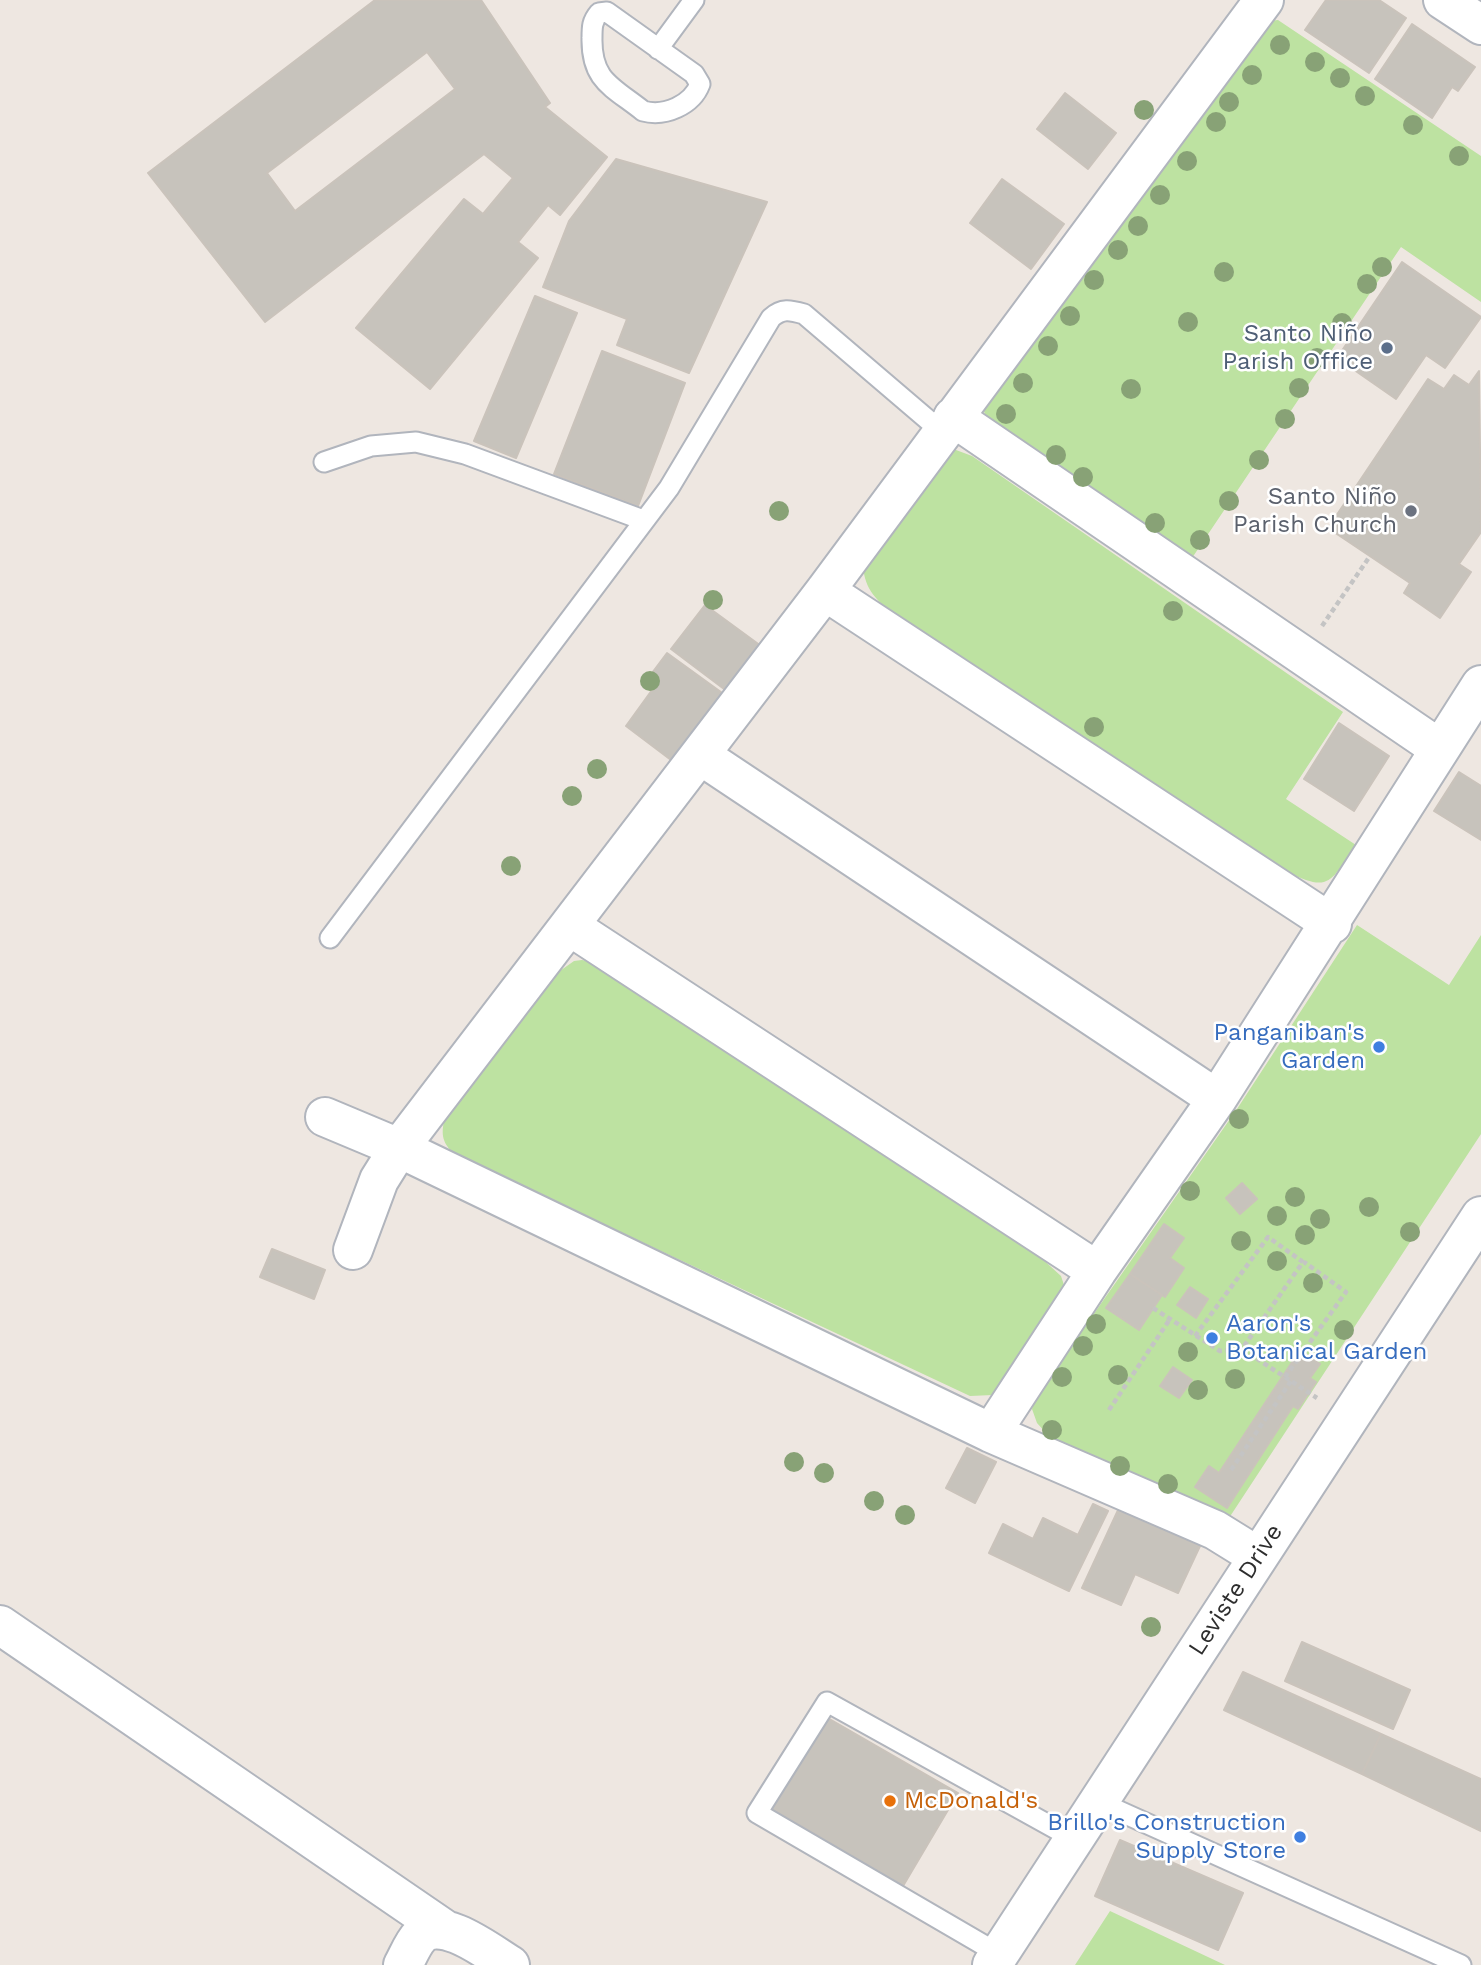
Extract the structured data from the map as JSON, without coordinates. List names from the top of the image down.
{
  "streets": {
    "street": ["Leviste Drive"]
  },
  "places": [
    "Santo Niño Parish Office",
    "Santo Niño Parish Church",
    "Panganiban's Garden",
    "Aaron's Botanical Garden",
    "McDonald's",
    "Brillo's Construction Supply Store"
  ]
}
